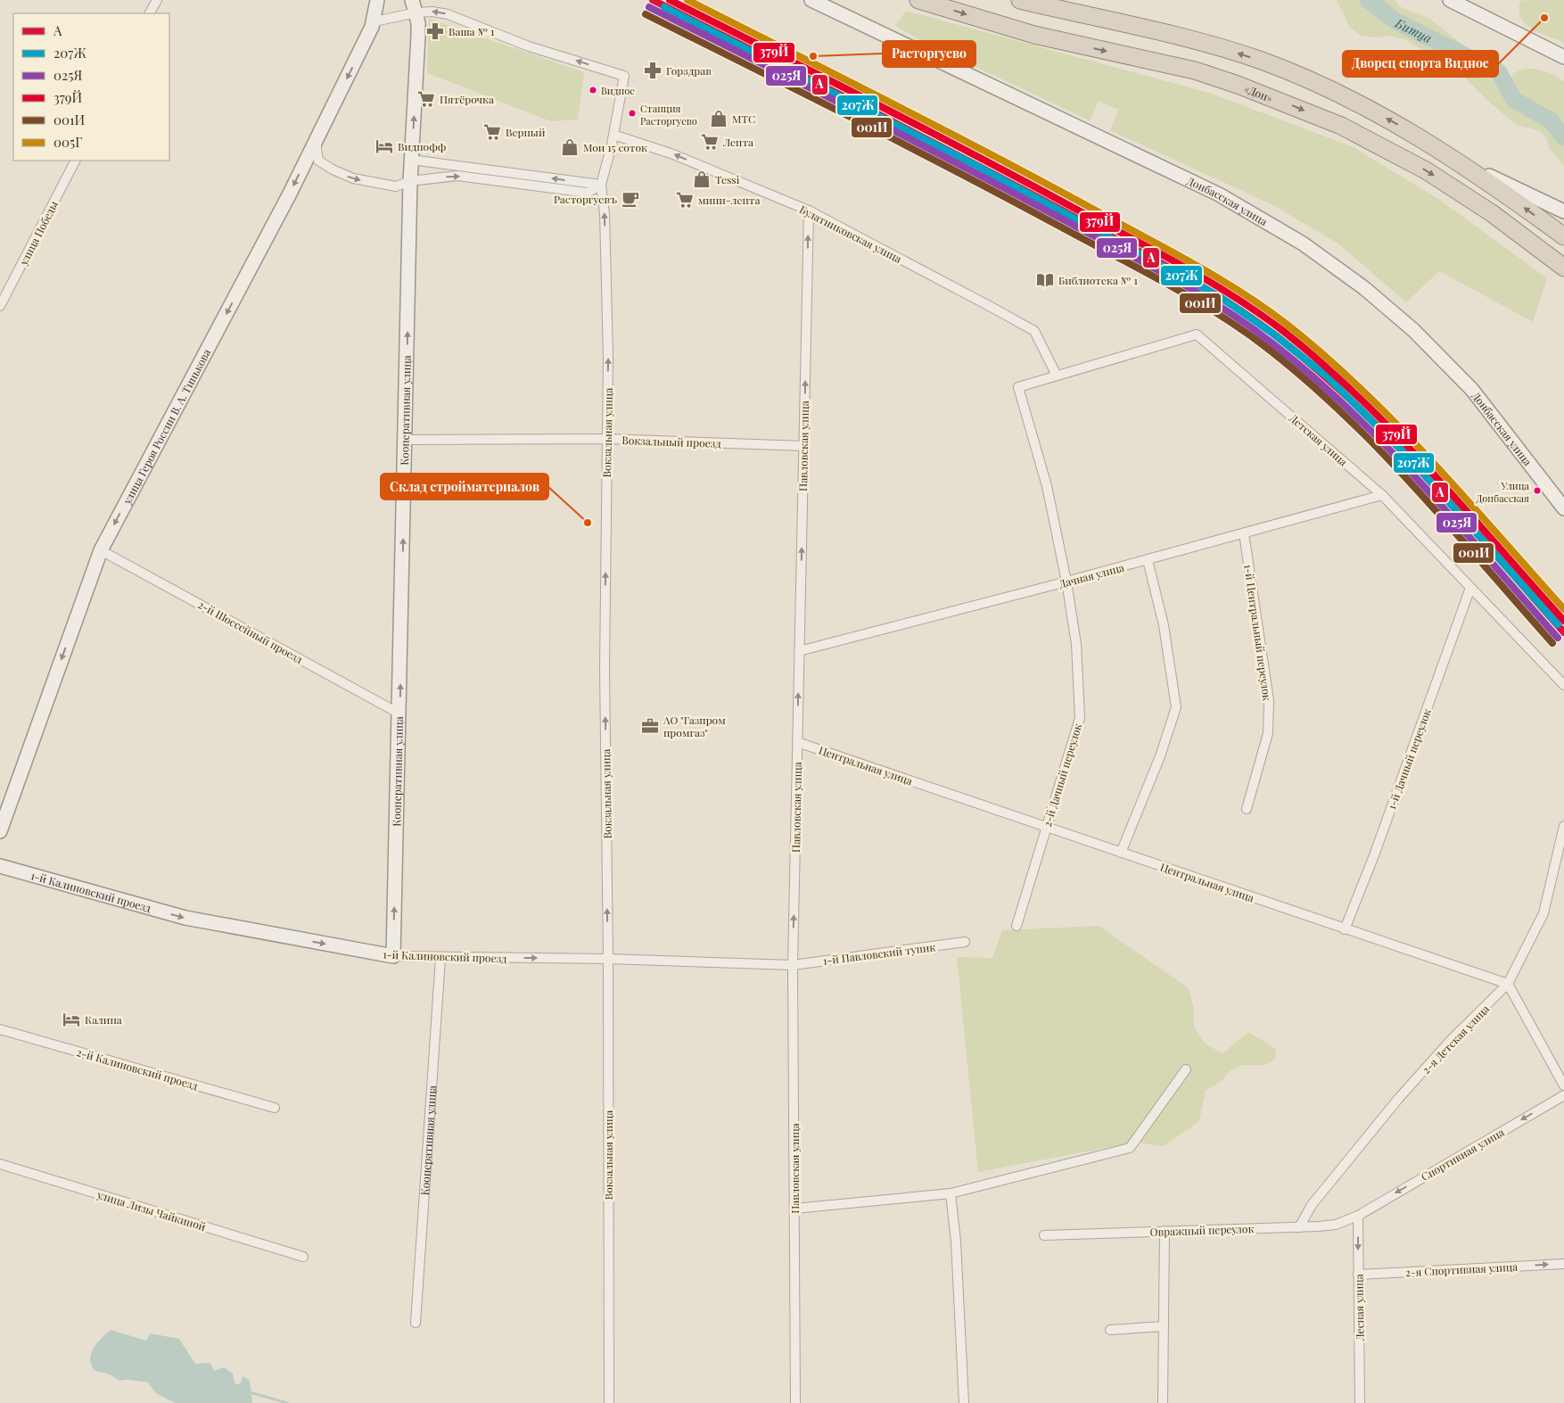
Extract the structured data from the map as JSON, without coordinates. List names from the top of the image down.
{
  "streets": {
    "highway": ["«Дон»"],
    "street": [
      "Донбасская улица",
      "улица Победы",
      "Булатниковская улица",
      "Кооперативная улица",
      "улица Героя России В. А. Тинькова",
      "Вокзальная улица",
      "Детская улица",
      "Вокзальный проезд",
      "Павловская улица",
      "Дачная улица",
      "2-й Шоссейный проезд",
      "1-й Центральный переулок",
      "1-й Дачный переулок",
      "Центральная улица",
      "2-й Дачный переулок",
      "1-й Калиновский проезд",
      "1-й Павловский тупик",
      "2-я Детская улица",
      "2-й Калиновский проезд",
      "Спортивная улица",
      "улица Лизы Чайкиной",
      "Овражный переулок",
      "2-я Спортивная улица",
      "Лесная улица"
    ]
  },
  "crossings": [
    ["Булатниковская улица", "Детская улица"],
    ["Булатниковская улица", "Павловская улица"],
    ["Кооперативная улица", "Вокзальный проезд"],
    ["Кооперативная улица", "2-й Шоссейный проезд"],
    ["Кооперативная улица", "1-й Калиновский проезд"],
    ["улица Героя России В. А. Тинькова", "2-й Шоссейный проезд"],
    ["Вокзальная улица", "Вокзальный проезд"],
    ["Вокзальная улица", "1-й Калиновский проезд"],
    ["Детская улица", "Дачная улица"],
    ["Детская улица", "1-й Дачный переулок"],
    ["Детская улица", "2-й Дачный переулок"],
    ["Вокзальный проезд", "Павловская улица"],
    ["Павловская улица", "Дачная улица"],
    ["Павловская улица", "Центральная улица"],
    ["Павловская улица", "1-й Калиновский проезд"],
    ["Павловская улица", "1-й Павловский тупик"],
    ["Дачная улица", "1-й Центральный переулок"],
    ["Дачная улица", "2-й Дачный переулок"],
    ["1-й Дачный переулок", "Центральная улица"],
    ["Центральная улица", "2-й Дачный переулок"],
    ["Центральная улица", "2-я Детская улица"],
    ["1-й Калиновский проезд", "1-й Павловский тупик"],
    ["2-я Детская улица", "Овражный переулок"],
    ["Спортивная улица", "Овражный переулок"],
    ["Спортивная улица", "Лесная улица"],
    ["Овражный переулок", "Лесная улица"],
    ["2-я Спортивная улица", "Лесная улица"]
  ],
  "one_way": [
    "Булатниковская улица",
    "Кооперативная улица",
    "улица Героя России В. А. Тинькова",
    "Вокзальная улица",
    "Павловская улица",
    "1-й Калиновский проезд",
    "Спортивная улица",
    "2-я Спортивная улица"
  ],
  "water": ["Битца"],
  "places": {
    "other": [
      "Дворец спорта Видное",
      "Расторгуево",
      "Видное",
      "Станция Расторгуево",
      "Улица Донбасская",
      "Склад стройматериалов"
    ],
    "pharmacy": ["Ваша № 1", "Горздрав"],
    "supermarket": [
      "Пятёрочка",
      "Верный",
      "Лента",
      "мини-лента"
    ],
    "shop": ["МТС", "Мои 15 соток", "Tessi"],
    "hotel": ["Виднофф", "Калина"],
    "cafe": ["Расторгуевъ"],
    "library": ["Библиотека № 1"],
    "office": ["АО \"Газпром промгаз\""]
  },
  "lines": [
    "transit line A",
    "transit line 379Й",
    "transit line 005Г",
    "transit line 207Ж",
    "transit line 025Я",
    "transit line 001И"
  ],
  "legend": [
    "A",
    "207Ж",
    "025Я",
    "379Й",
    "001И",
    "005Г"
  ]
}
